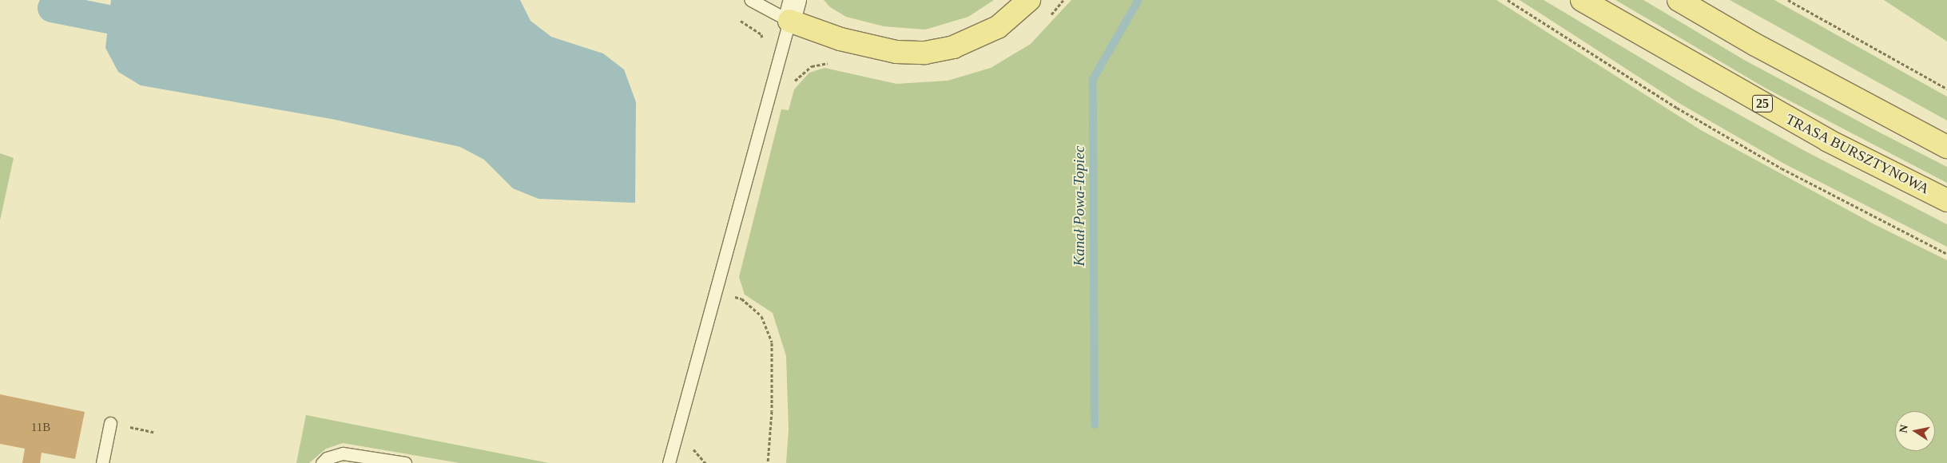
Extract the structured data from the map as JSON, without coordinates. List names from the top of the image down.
{
  "streets": {
    "main road": ["25", "TRASA BURSZTYNOWA"]
  },
  "water": ["Kanał Powa-Topiec"],
  "house_numbers": ["11B"],
  "north": "left"
}
